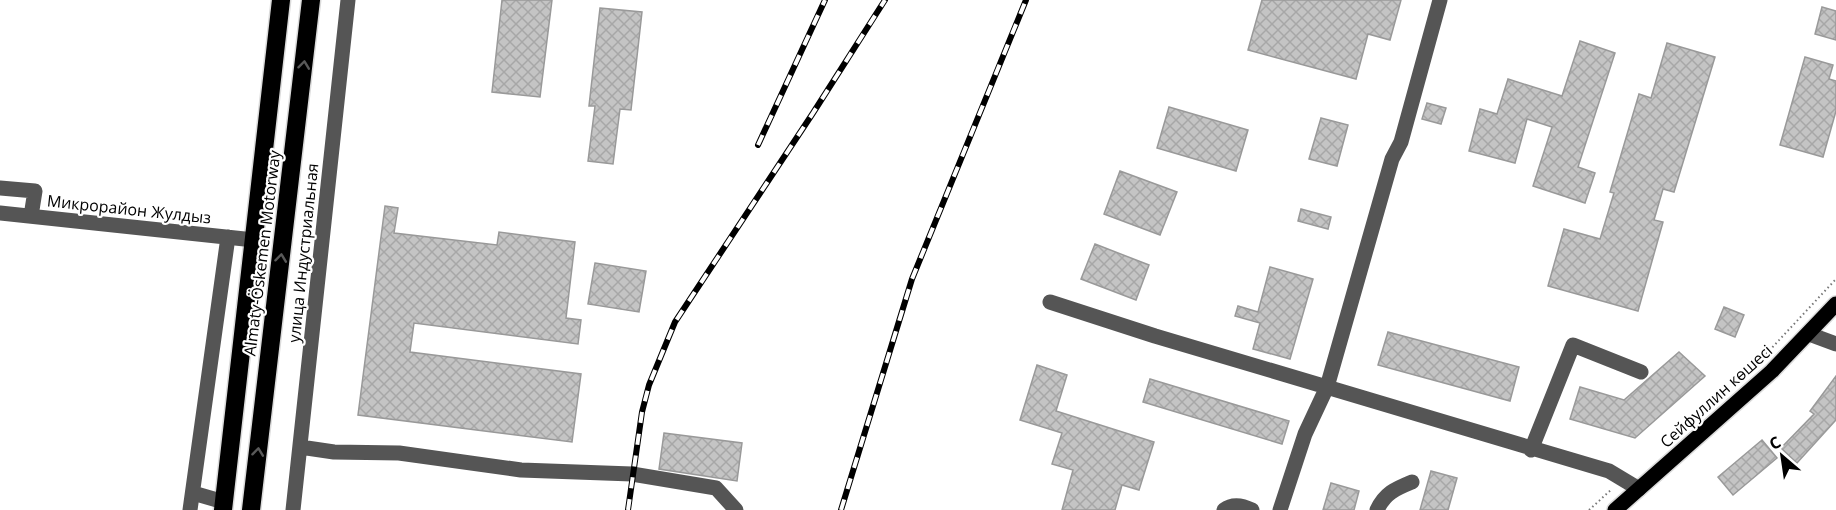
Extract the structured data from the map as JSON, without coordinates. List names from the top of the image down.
{
  "streets": {
    "highway": ["Almaty-Öskemen Motorway"],
    "main road": ["Сейфуллин көшесі"],
    "street": ["Микрорайон Жулдыз", "улица Индустриальная"]
  },
  "crossings": [
    ["Микрорайон Жулдыз", "Almaty-Öskemen Motorway"]
  ],
  "north": "top left"
}
